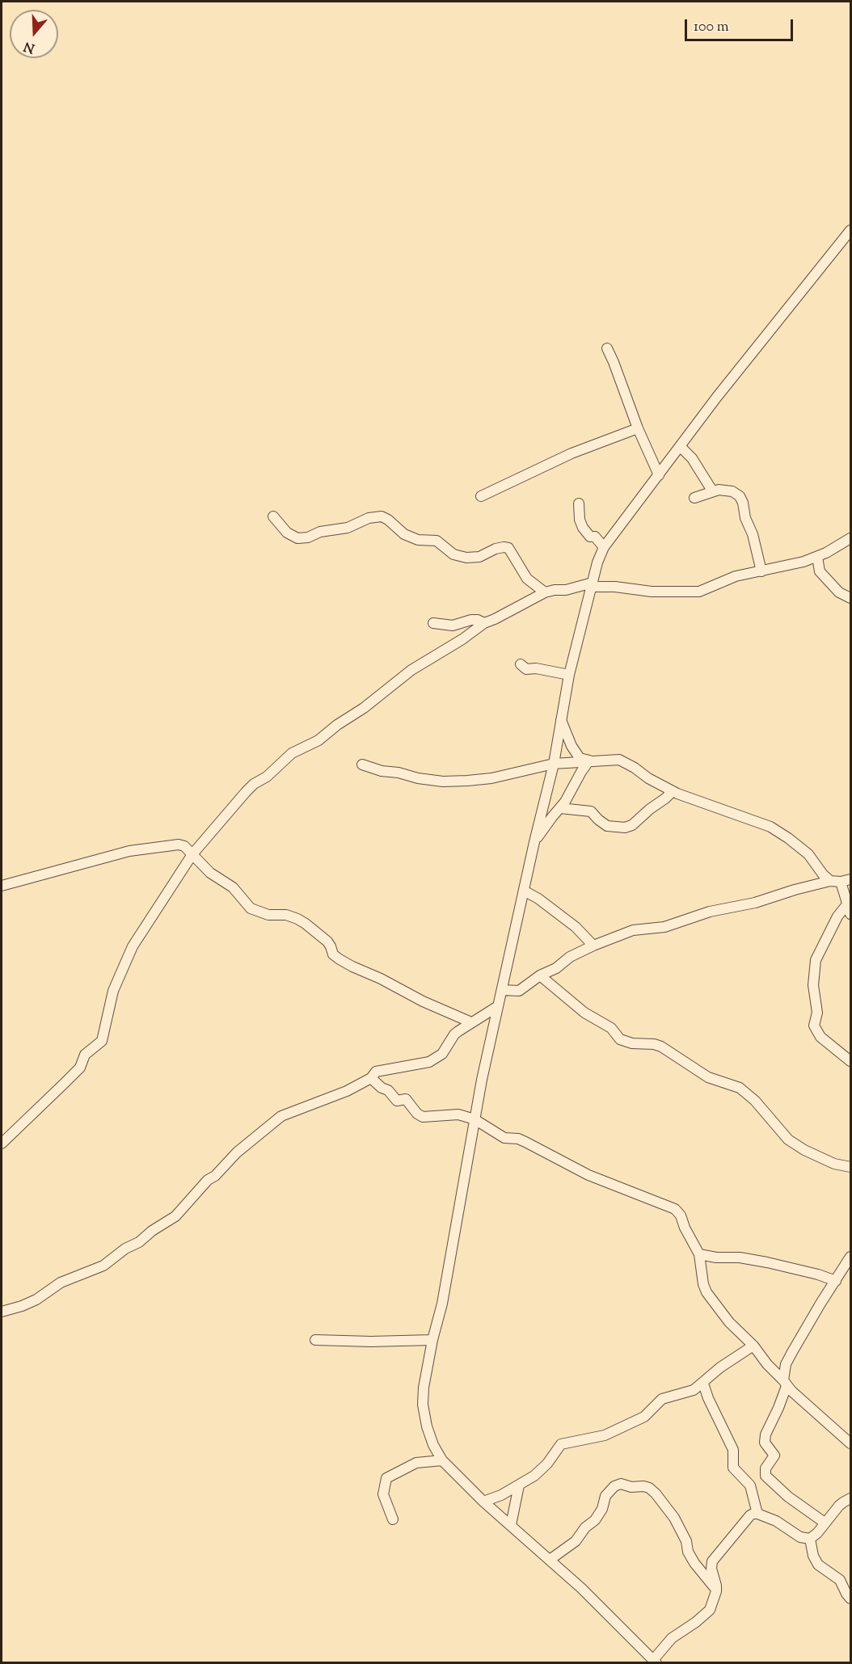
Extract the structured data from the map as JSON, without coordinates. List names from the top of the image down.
{
  "scale_bar": "100 m",
  "north": "bottom"
}
